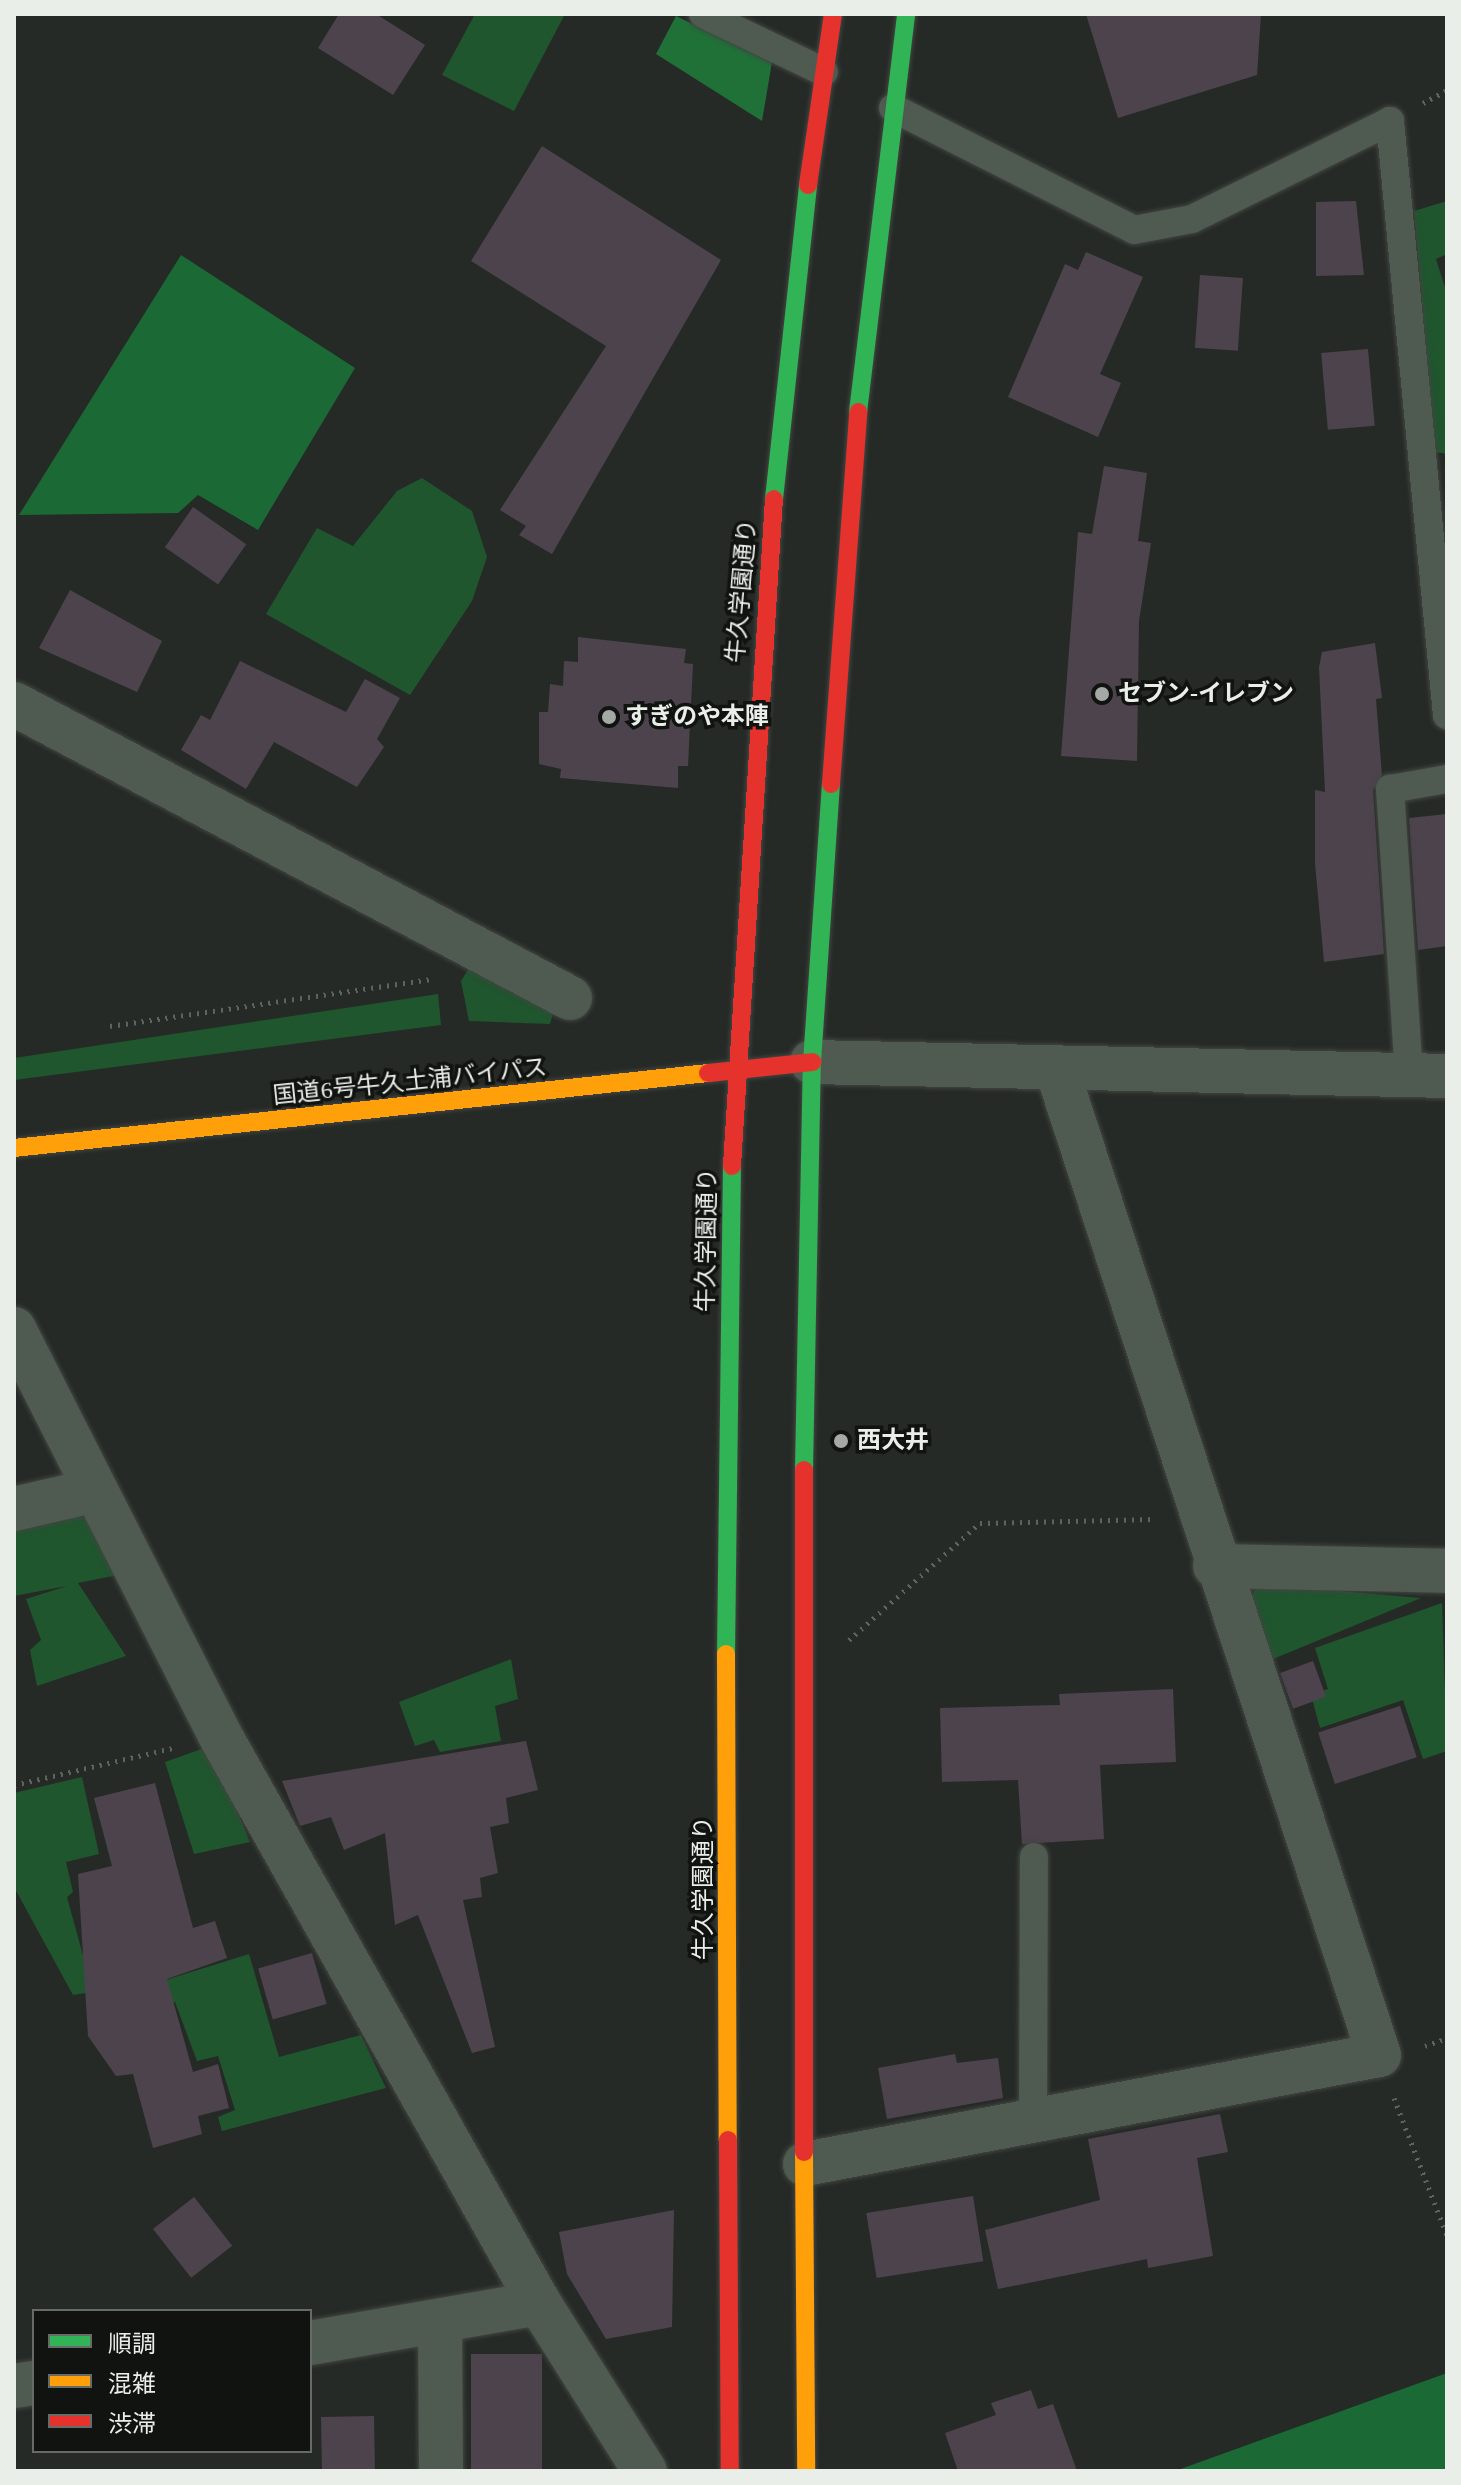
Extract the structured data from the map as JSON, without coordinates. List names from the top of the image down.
{
  "streets": {
    "highway": ["牛久学園通り", "国道6号牛久土浦バイパス"]
  },
  "crossings": [
    ["牛久学園通り", "国道6号牛久土浦バイパス"]
  ],
  "places": ["セブン-イレブン", "すぎのや本陣", "西大井"],
  "legend": ["順調", "混雑", "渋滞"]
}
